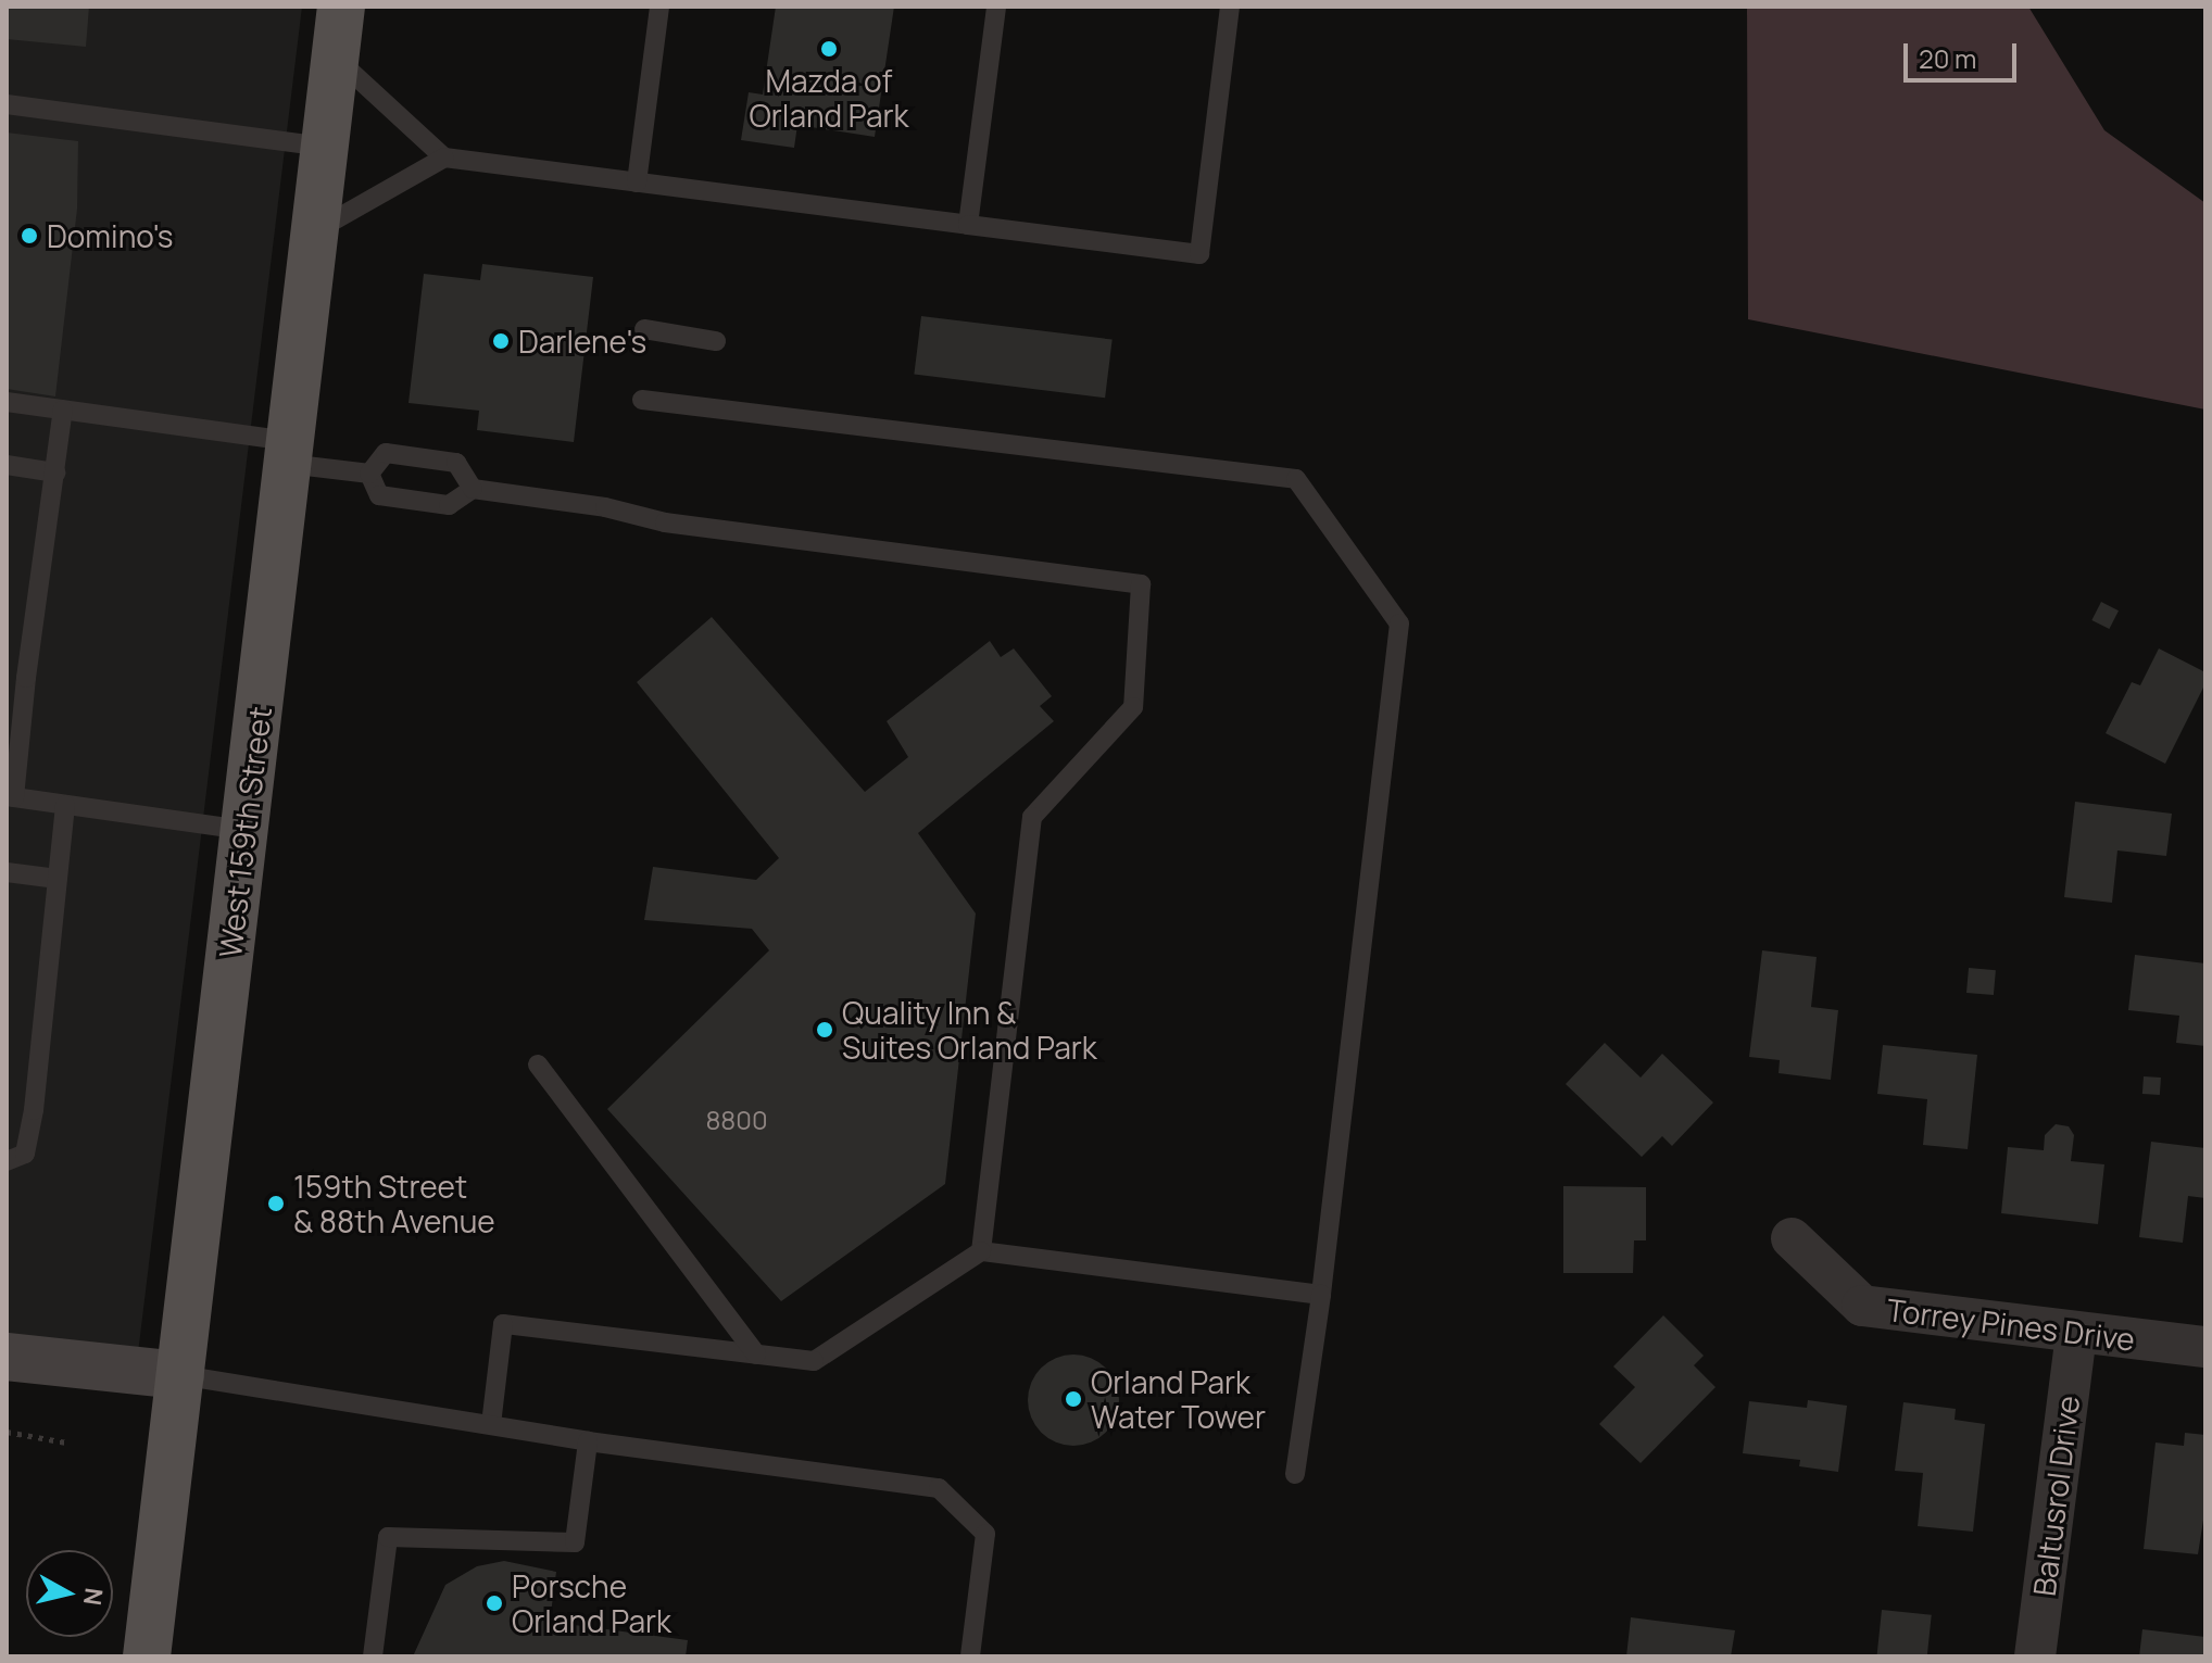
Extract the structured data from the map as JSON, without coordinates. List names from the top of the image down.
{
  "streets": {
    "main road": ["West 159th Street"],
    "street": ["Torrey Pines Drive", "Baltusrol Drive"]
  },
  "crossings": [
    ["Torrey Pines Drive", "Baltusrol Drive"]
  ],
  "places": [
    "Mazda of Orland Park",
    "Domino's",
    "Darlene's",
    "Quality Inn & Suites Orland Park",
    "159th Street & 88th Avenue",
    "Orland Park Water Tower",
    "Porsche Orland Park"
  ],
  "house_numbers": ["8800"],
  "scale_bar": "20 m",
  "north": "right"
}
